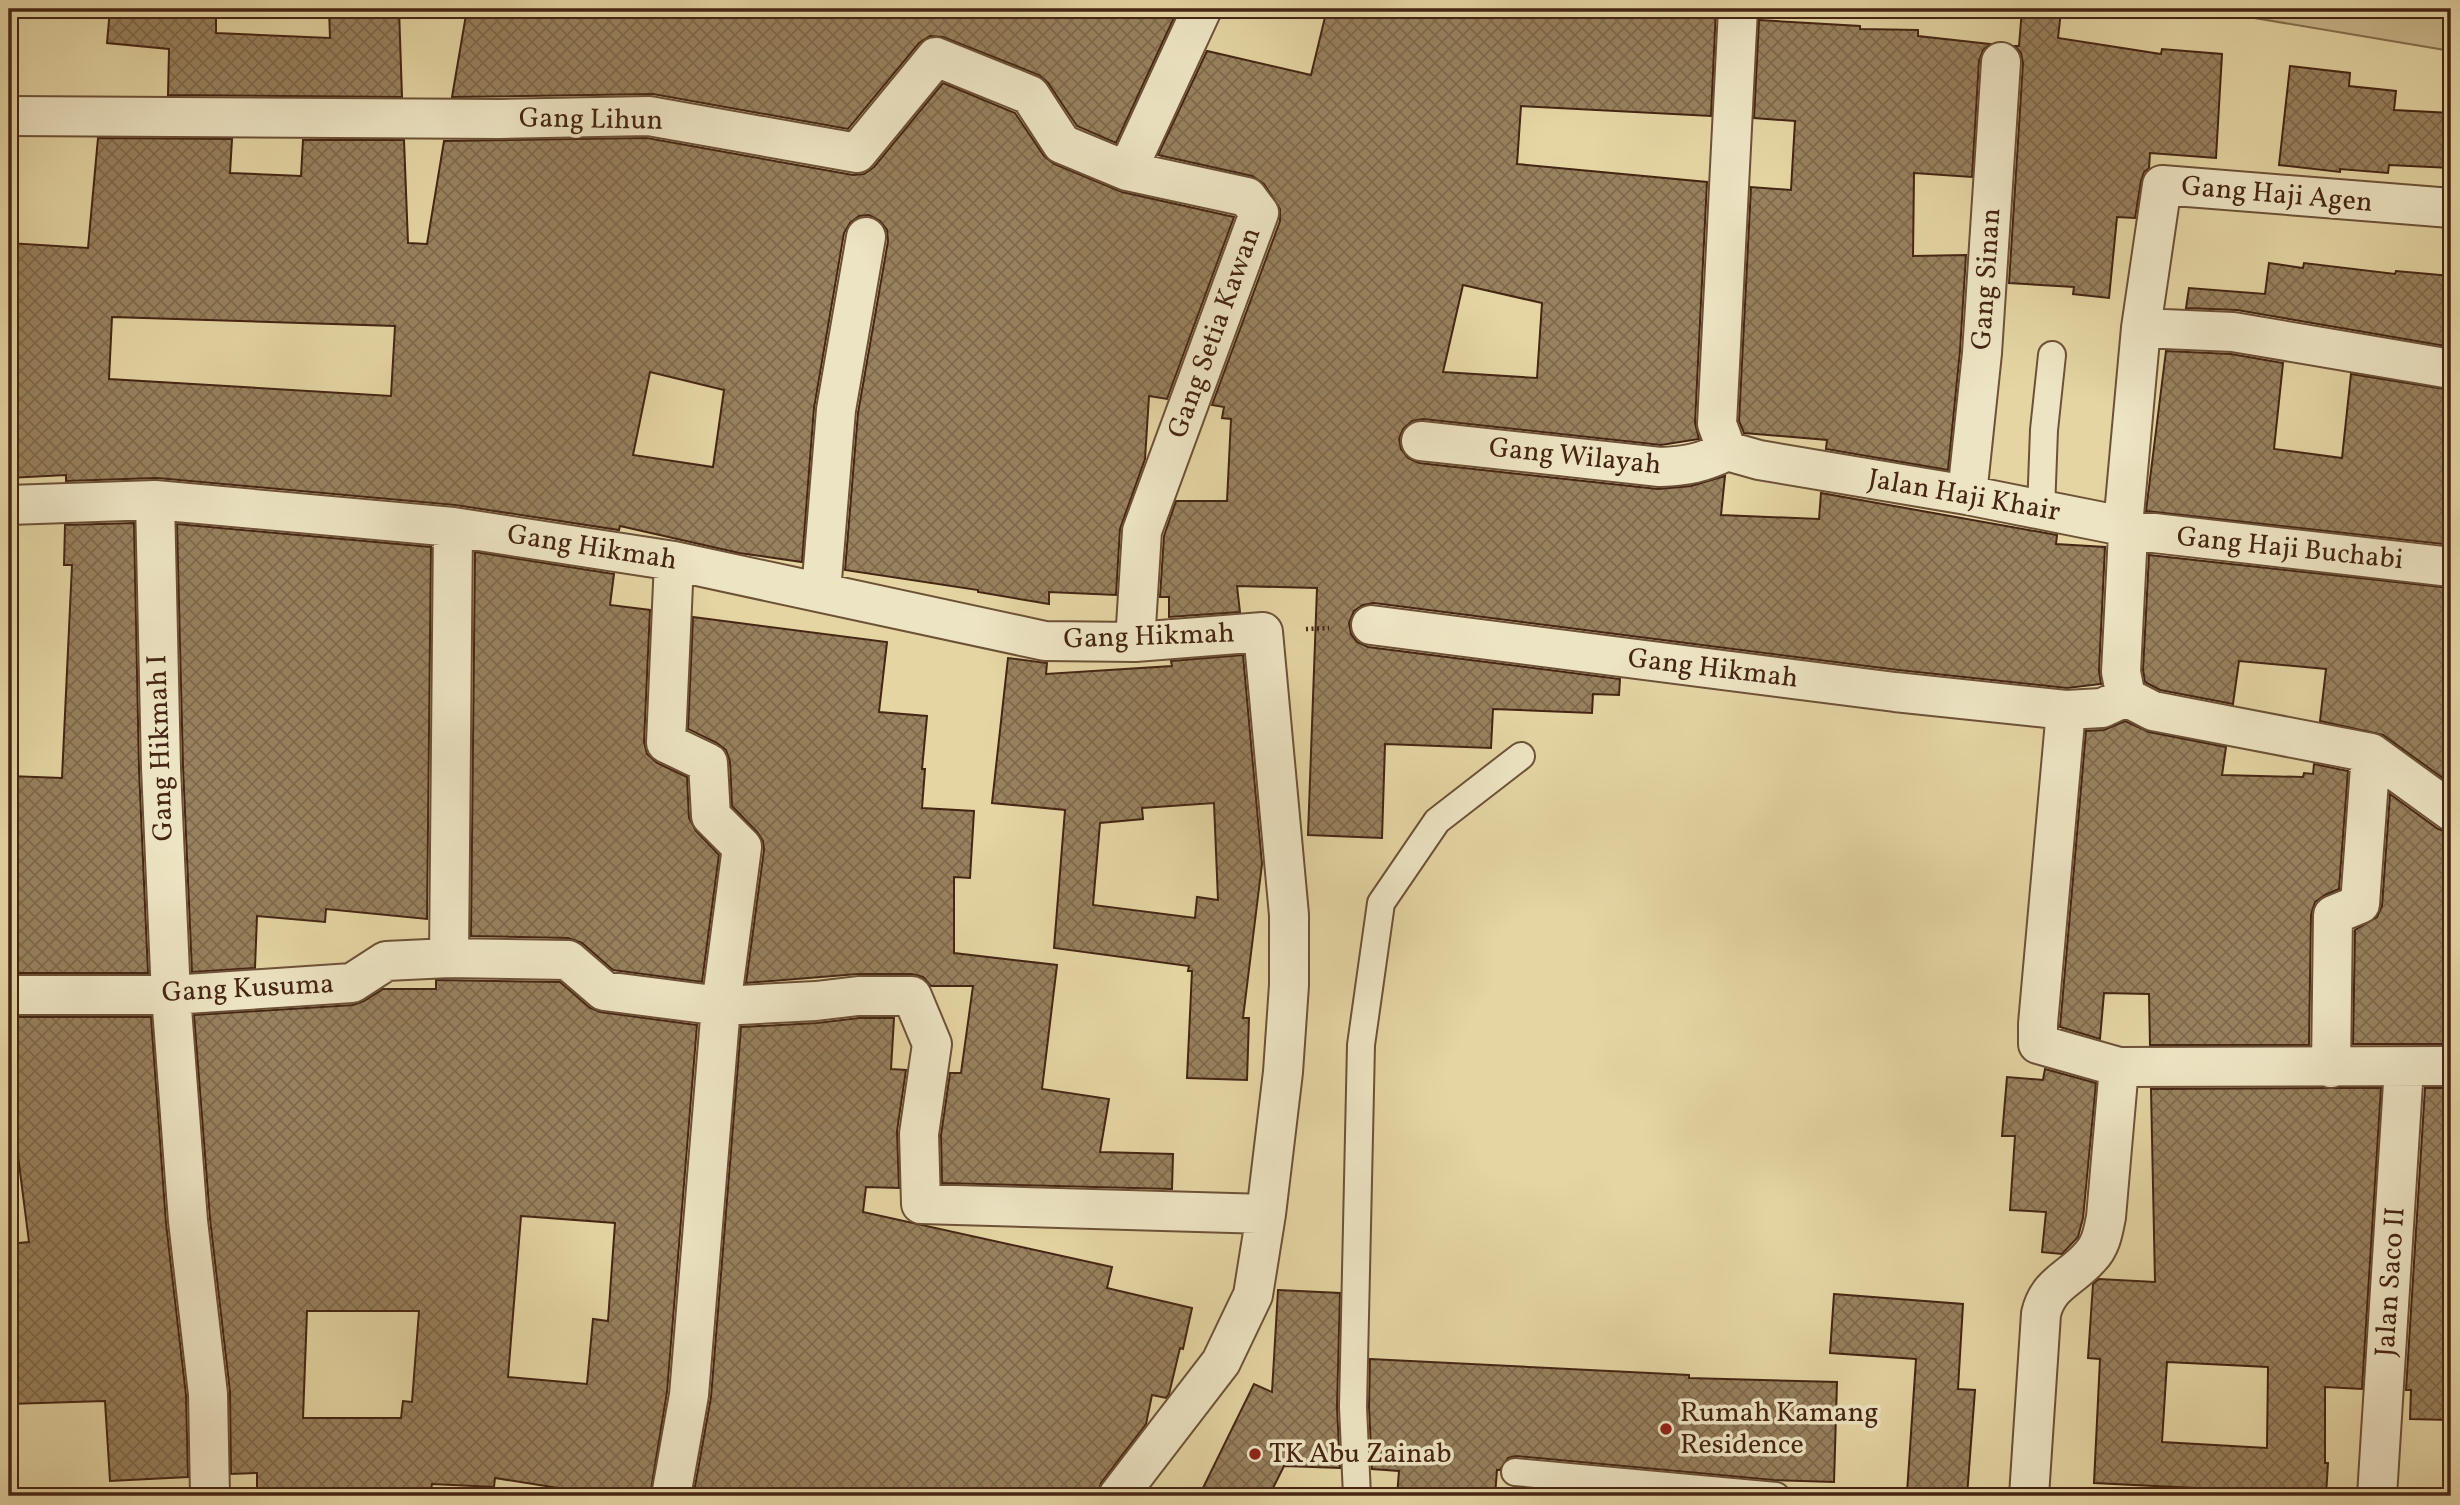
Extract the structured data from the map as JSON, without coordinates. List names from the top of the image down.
{
  "streets": {
    "street": [
      "Gang Lihun",
      "Gang Haji Agen",
      "Gang Sinan",
      "Gang Setia Kawan",
      "Gang Wilayah",
      "Jalan Haji Khair",
      "Gang Hikmah",
      "Gang Haji Buchabi",
      "Gang Hikmah I",
      "Gang Kusuma",
      "Jalan Saco II"
    ]
  },
  "crossings": [
    ["Gang Lihun", "Gang Setia Kawan"],
    ["Gang Haji Agen", "Jalan Haji Khair"],
    ["Gang Haji Agen", "Gang Haji Buchabi"],
    ["Gang Sinan", "Jalan Haji Khair"],
    ["Gang Setia Kawan", "Gang Hikmah"],
    ["Gang Wilayah", "Jalan Haji Khair"],
    ["Jalan Haji Khair", "Gang Haji Buchabi"],
    ["Gang Hikmah", "Gang Hikmah I"],
    ["Gang Hikmah I", "Gang Kusuma"]
  ],
  "places": ["Rumah Kamang Residence", "TK Abu Zainab"]
}
